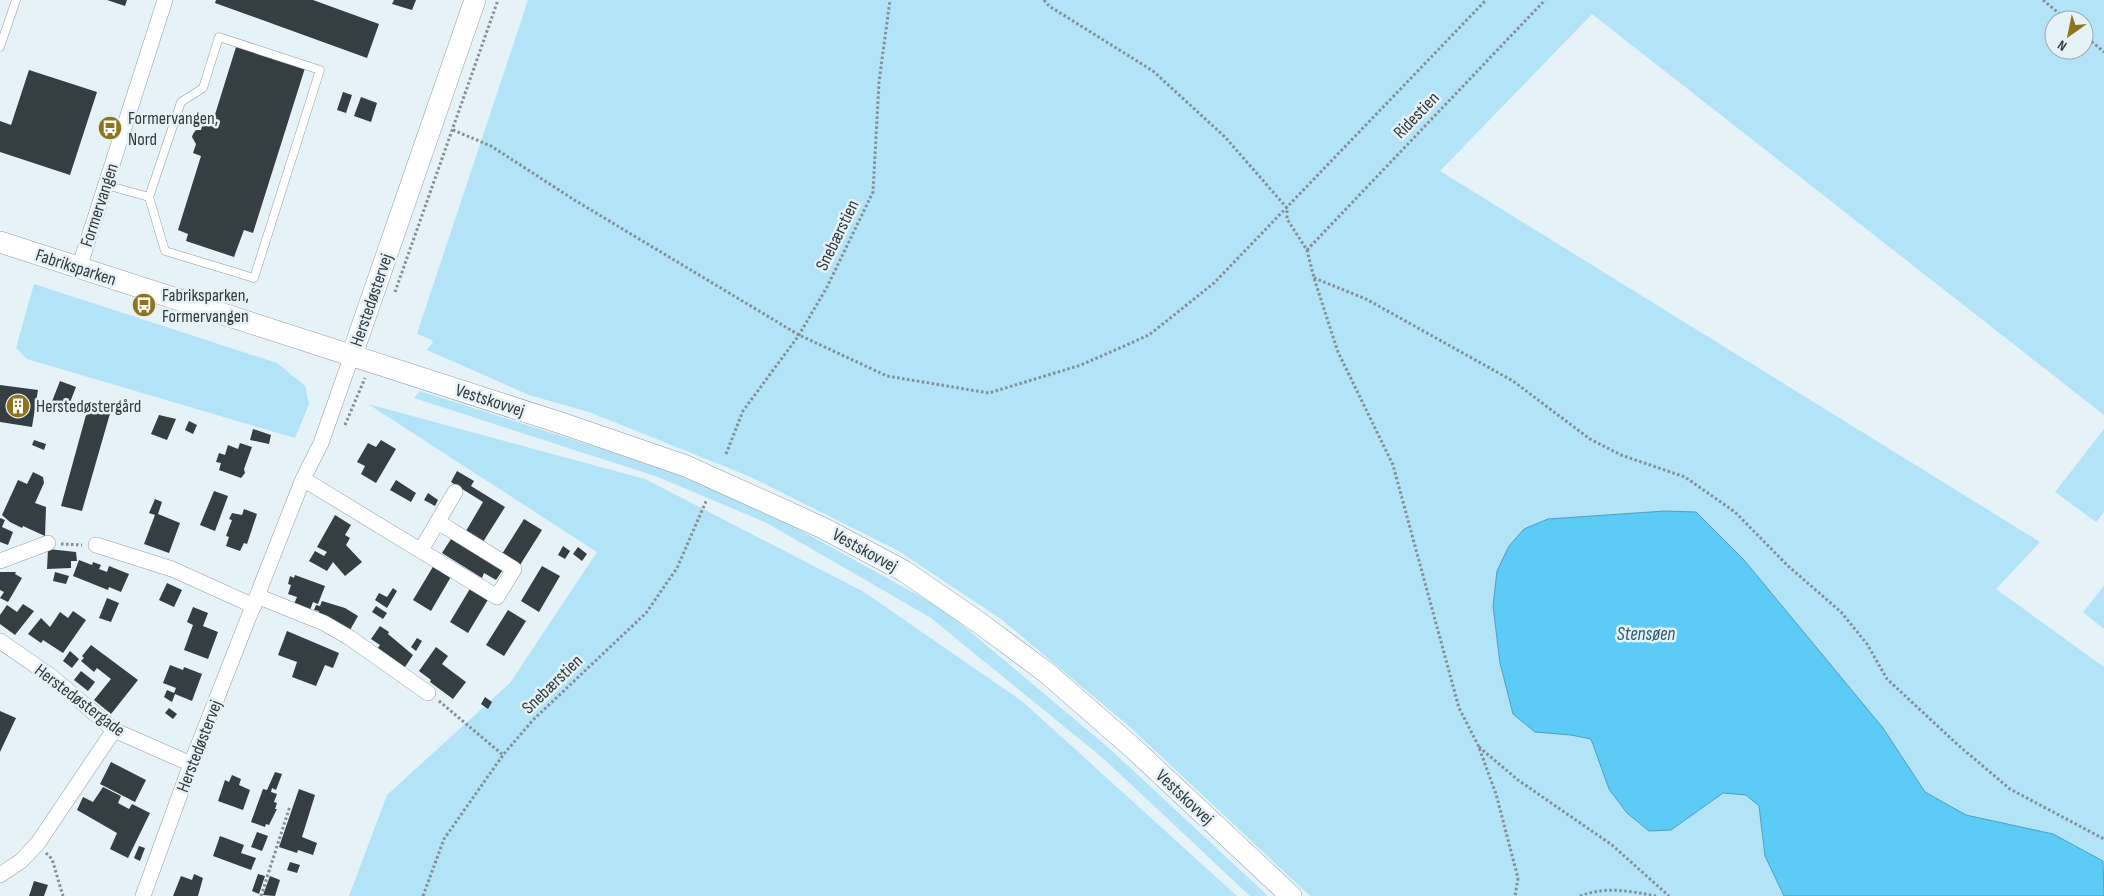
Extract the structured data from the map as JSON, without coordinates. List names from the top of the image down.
{
  "streets": {
    "street": [
      "Formervangen",
      "Fabriksparken",
      "Herstedøstervej",
      "Vestskovvej",
      "Herstedøstergade"
    ],
    "path": ["Ridestien", "Snebærstien"]
  },
  "crossings": [
    ["Formervangen", "Fabriksparken"],
    ["Fabriksparken", "Herstedøstervej"],
    ["Fabriksparken", "Vestskovvej"],
    ["Herstedøstervej", "Vestskovvej"],
    ["Herstedøstervej", "Herstedøstergade"]
  ],
  "water": ["Stensøen"],
  "places": {
    "bus stop": ["Formervangen, Nord", "Fabriksparken, Formervangen"],
    "building": ["Herstedøstergård"]
  },
  "north": "bottom left"
}
